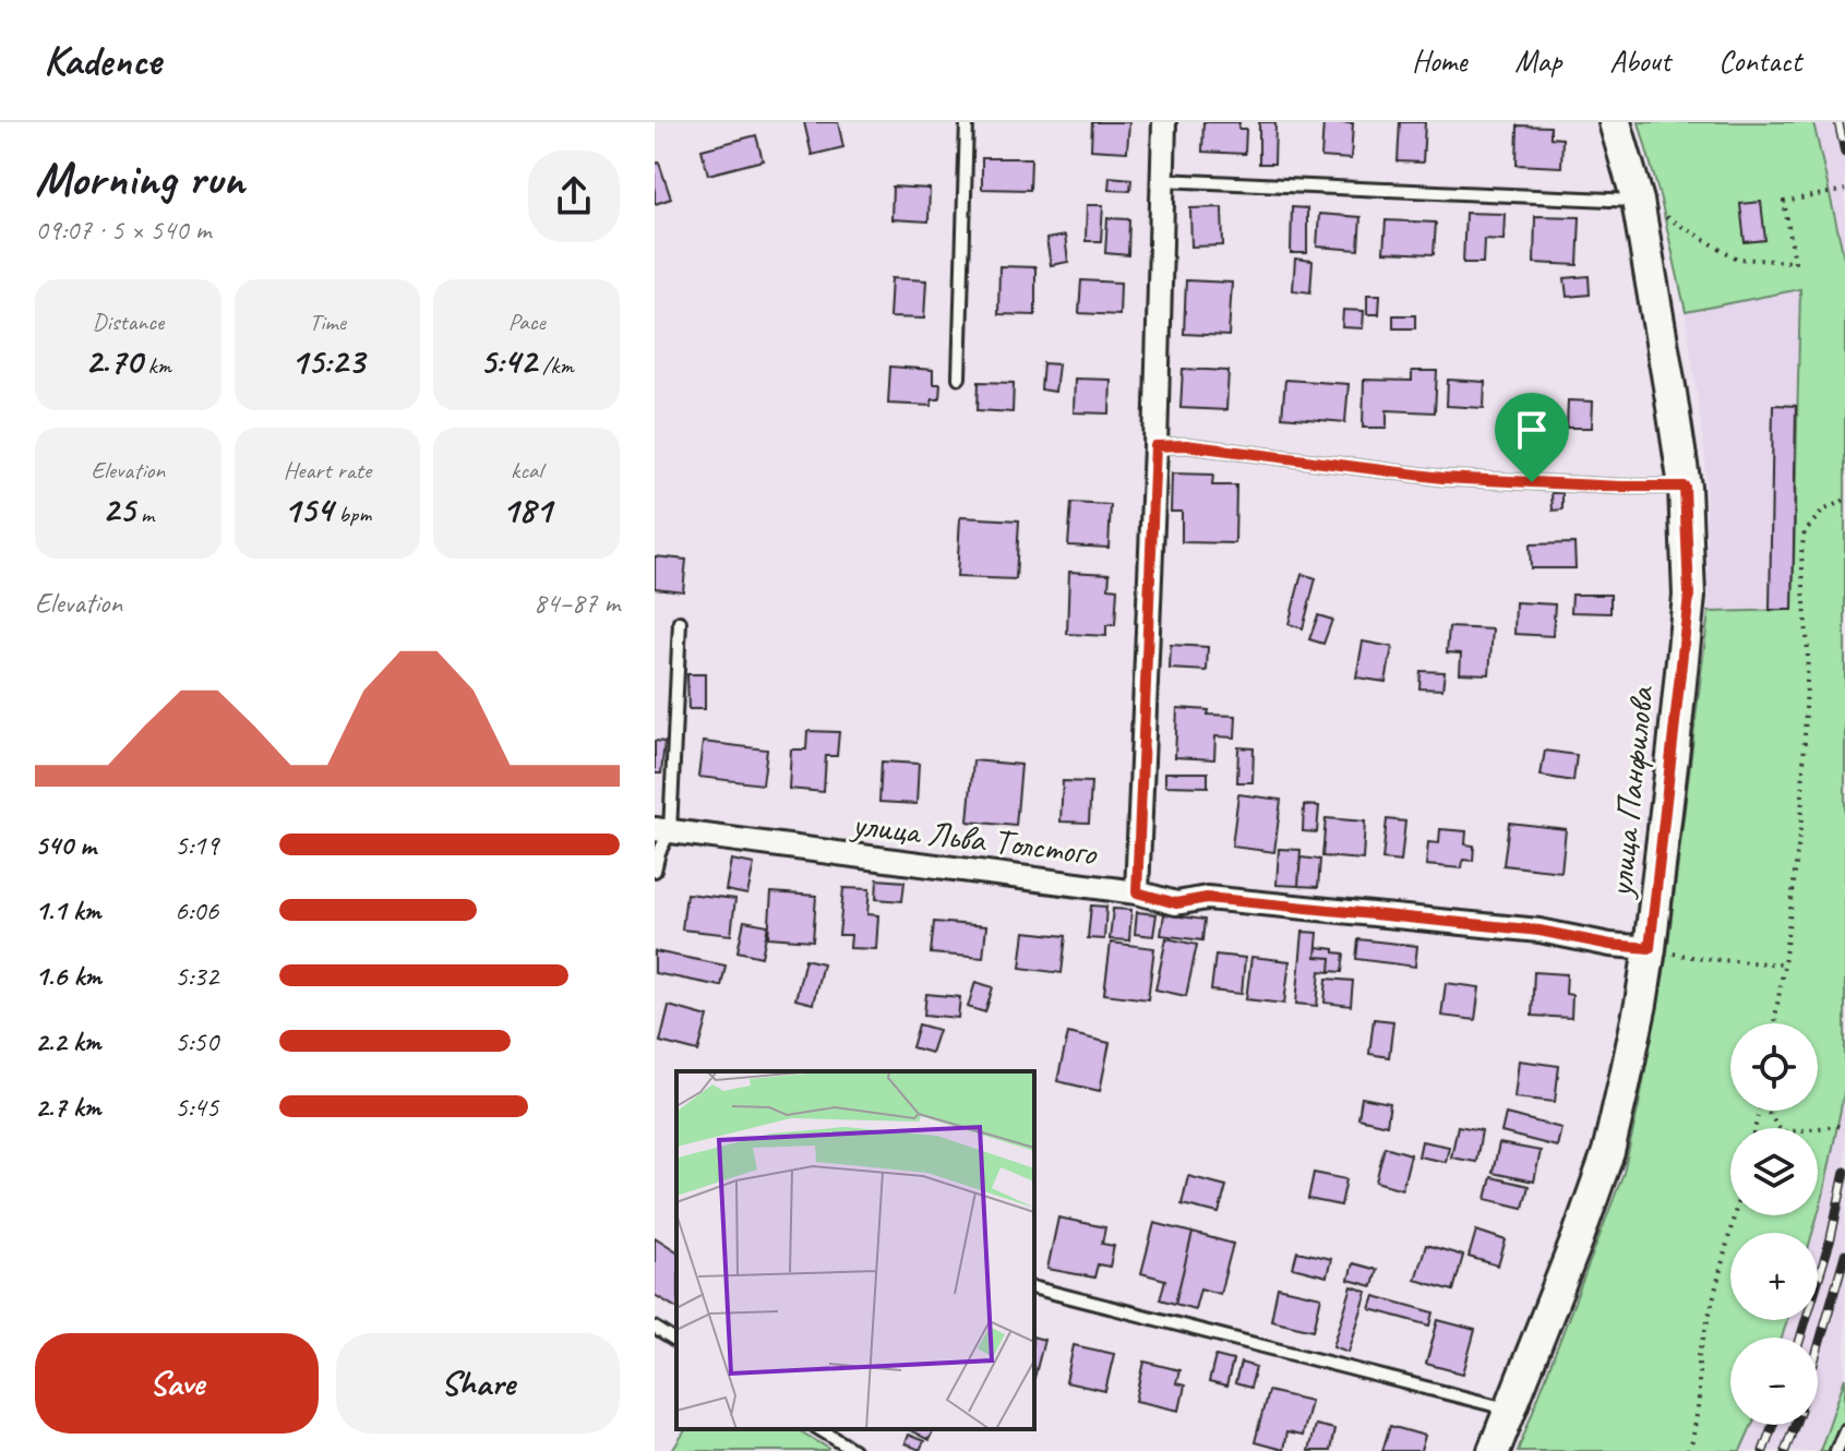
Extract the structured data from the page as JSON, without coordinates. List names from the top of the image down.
{
  "streets": {
    "main road": ["улица Панфилова"],
    "street": ["улица Льва Толстого"]
  },
  "crossings": [
    ["улица Панфилова", "улица Льва Толстого"]
  ],
  "page": {
    "header": "Kadence",
    "nav": [
      "Home",
      "Map",
      "About",
      "Contact"
    ],
    "heading": ["Morning run", "09:07 · 5 × 540 m"],
    "stats": [
      ["Distance", "2.70 km"],
      ["Time", "15:23"],
      ["Pace", "5:42 /km"],
      ["Elevation", "25 m"],
      ["Heart rate", "154 bpm"],
      ["kcal", "181"]
    ],
    "chart": ["Elevation", "84–87 m"],
    "list": [
      {
        "name": "540 m",
        "note": "5:19"
      },
      {
        "name": "1.1 km",
        "note": "6:06"
      },
      {
        "name": "1.6 km",
        "note": "5:32"
      },
      {
        "name": "2.2 km",
        "note": "5:50"
      },
      {
        "name": "2.7 km",
        "note": "5:45"
      }
    ],
    "map_buttons": ["+", "−"],
    "buttons": ["Save", "Share"]
  }
}
